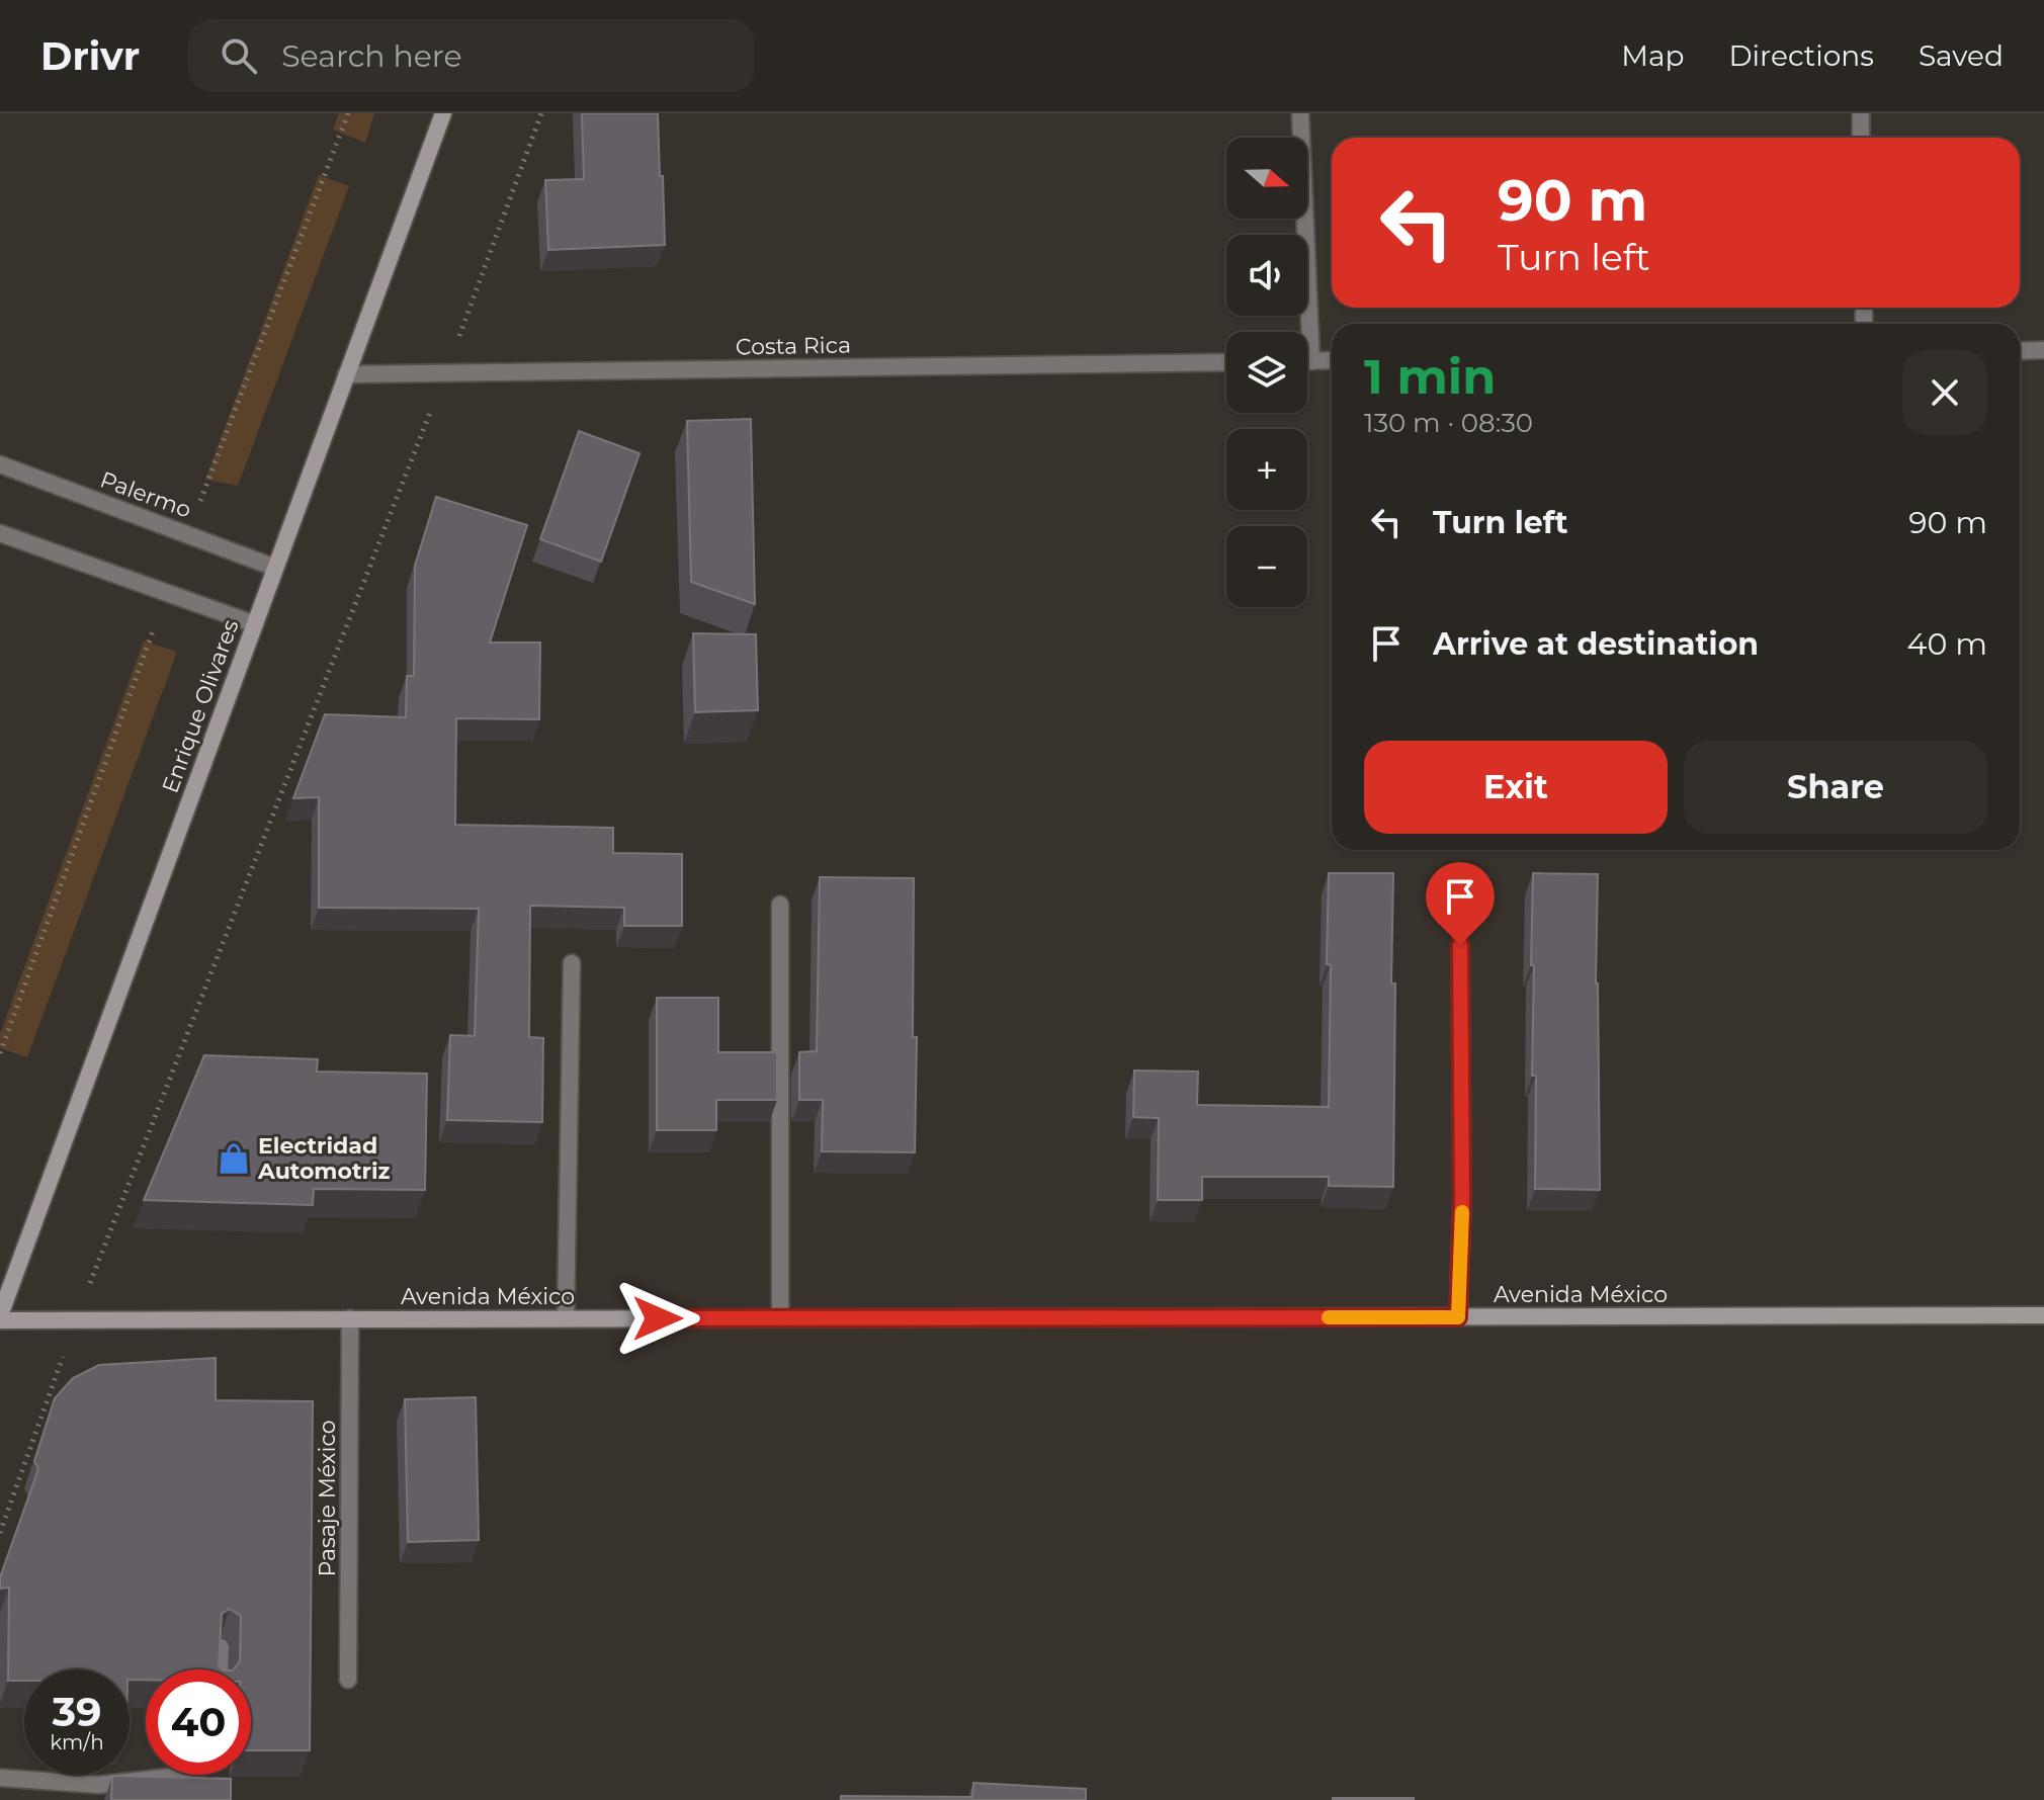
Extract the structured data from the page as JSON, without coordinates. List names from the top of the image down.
{
  "streets": {
    "street": [
      "Costa Rica",
      "Palermo",
      "Enrique Olivares",
      "Avenida México",
      "Pasaje México"
    ]
  },
  "crossings": [
    ["Costa Rica", "Enrique Olivares"],
    ["Palermo", "Enrique Olivares"],
    ["Enrique Olivares", "Avenida México"],
    ["Avenida México", "Pasaje México"]
  ],
  "places": {
    "shop": ["Electridad Automotriz"]
  },
  "north": "right",
  "page": {
    "header": "Drivr",
    "search": "Search here",
    "nav": ["Map", "Directions", "Saved"],
    "map_buttons": ["+", "−"],
    "turn": ["90 m", "Turn left"],
    "heading": ["1 min", "130 m · 08:30"],
    "list": [
      {
        "name": "Turn left",
        "value": "90 m"
      },
      {
        "name": "Arrive at destination",
        "value": "40 m"
      }
    ],
    "buttons": ["Exit", "Share"],
    "speed": "39 km/h",
    "limit": "40"
  }
}
